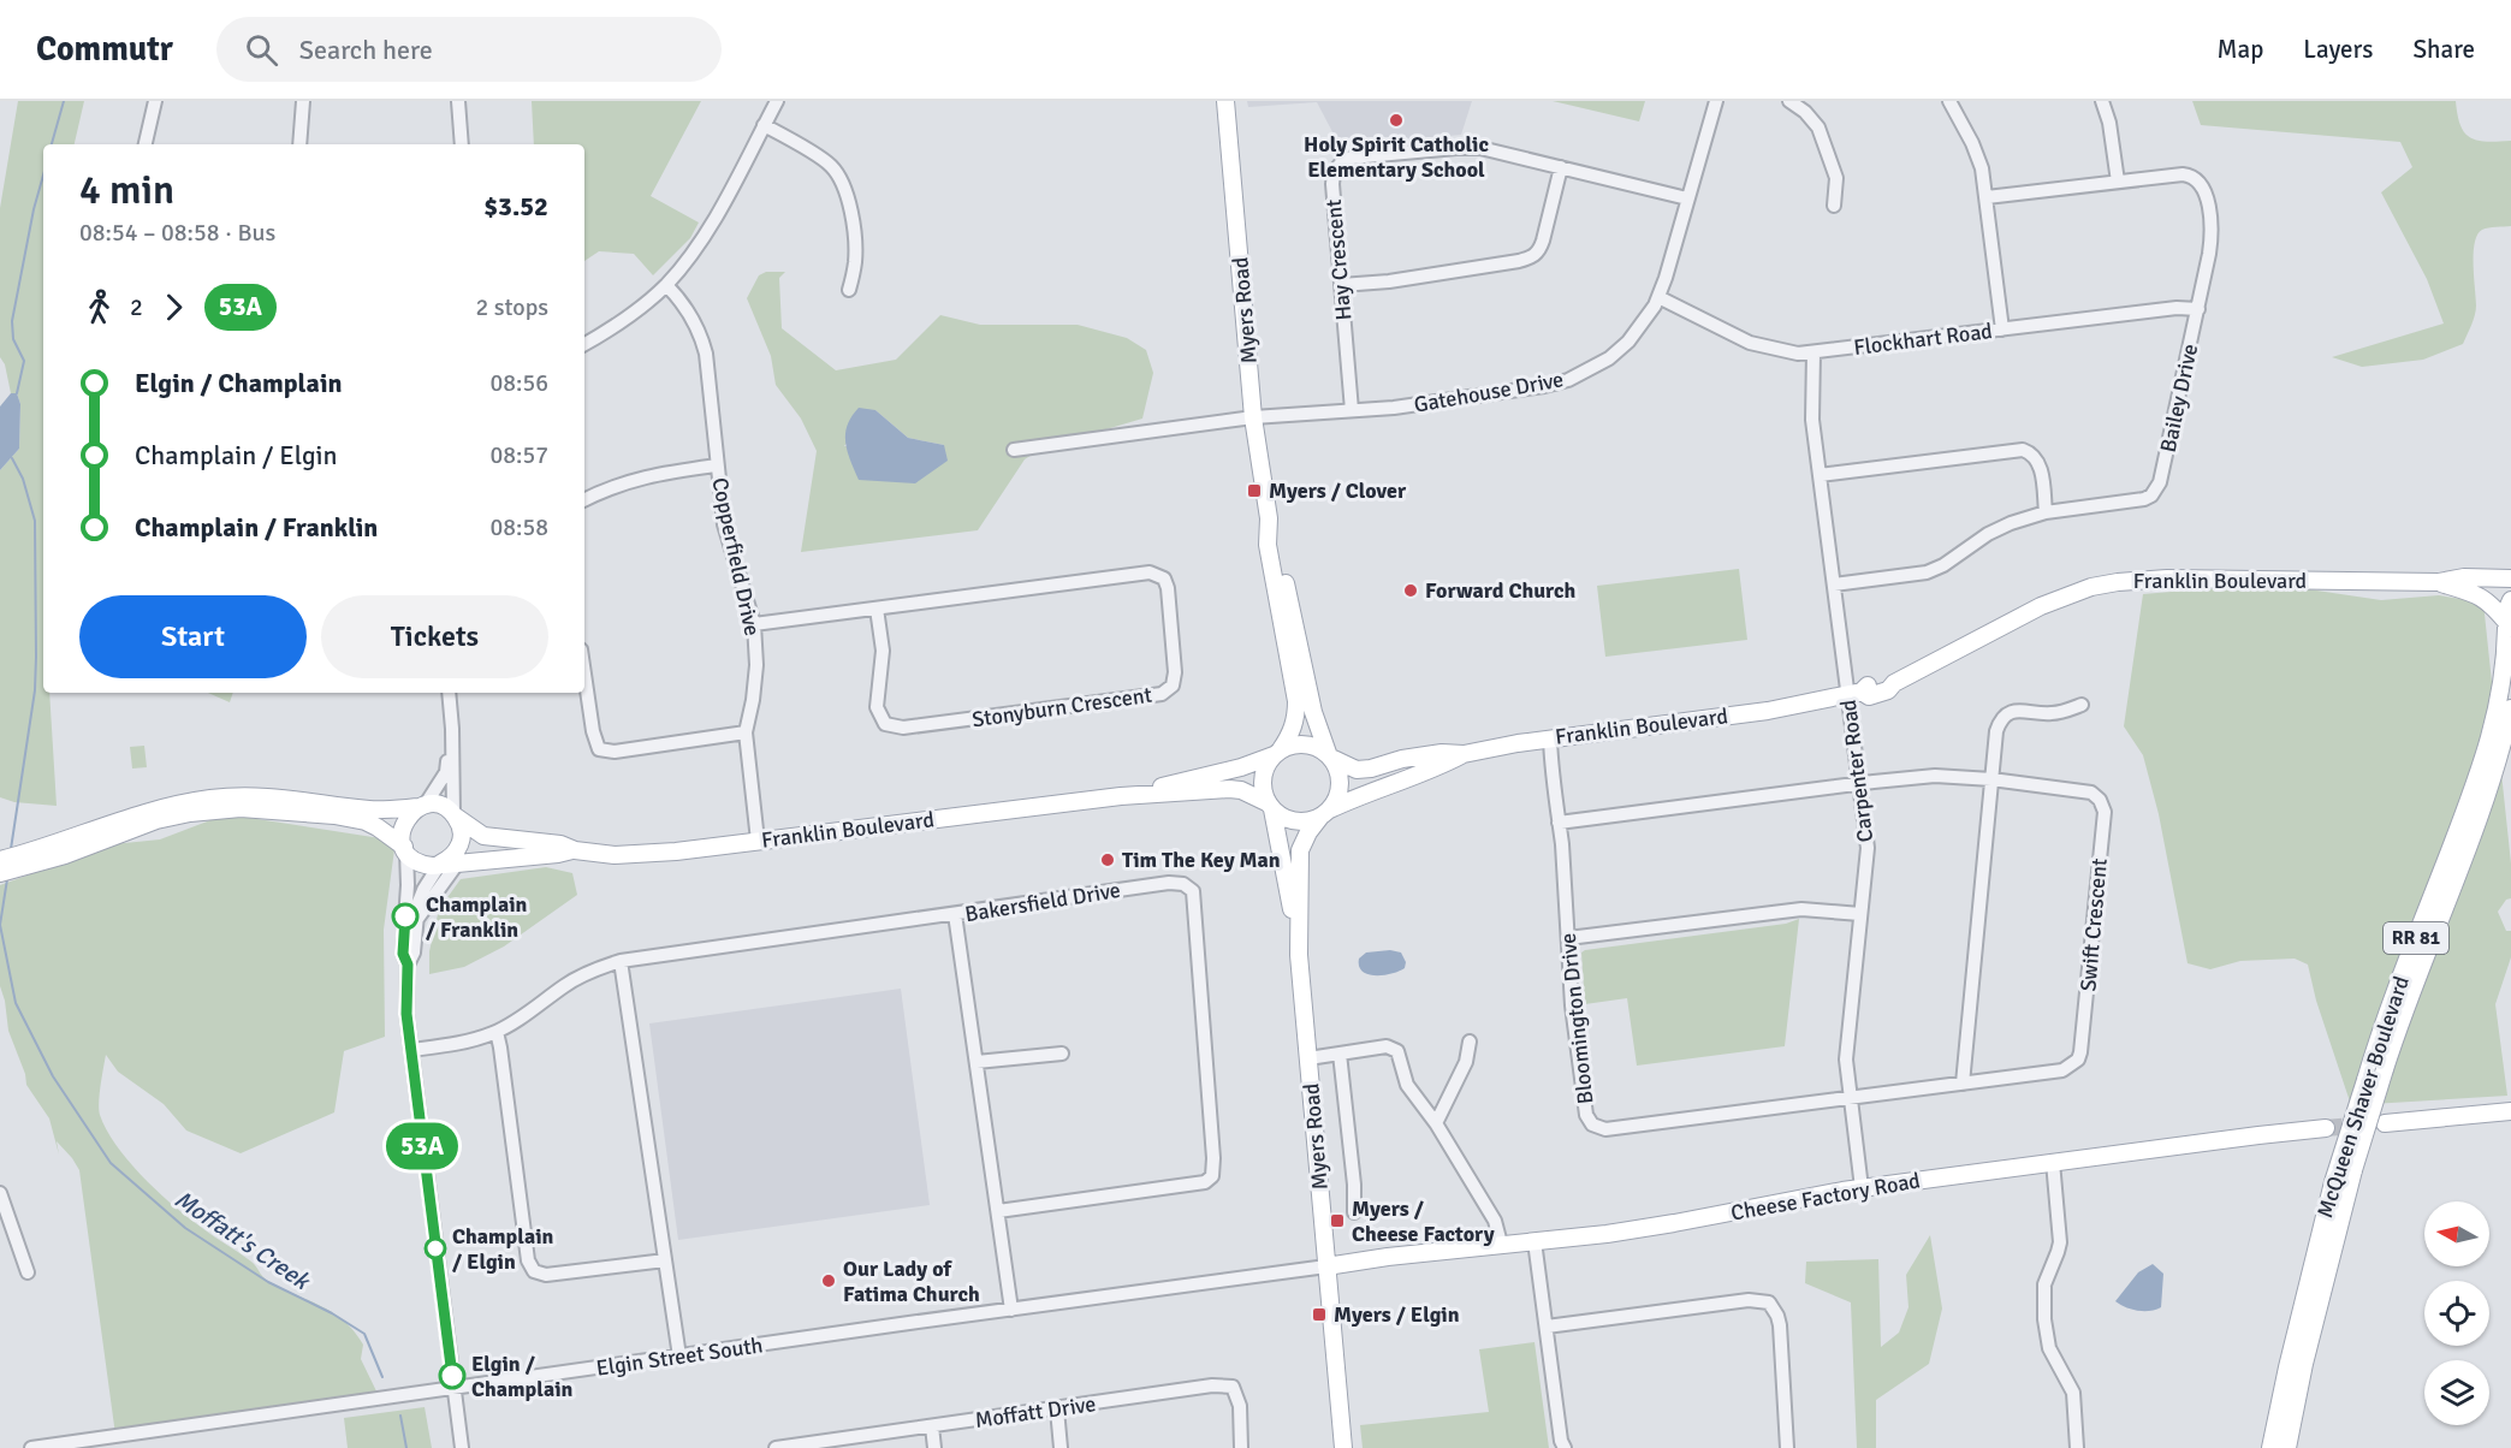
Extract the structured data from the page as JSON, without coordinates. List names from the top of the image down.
{
  "streets": {
    "main road": [
      "Myers Road",
      "Franklin Boulevard",
      "RR 81",
      "McQueen Shaver Boulevard",
      "Cheese Factory Road"
    ],
    "street": [
      "Hay Crescent",
      "Flockhart Road",
      "Gatehouse Drive",
      "Bailey Drive",
      "Copperfield Drive",
      "Stonyburn Crescent",
      "Carpenter Road",
      "Bakersfield Drive",
      "Swift Crescent",
      "Bloomington Drive",
      "Elgin Street South",
      "Moffatt Drive"
    ]
  },
  "crossings": [
    ["Hay Crescent", "Gatehouse Drive"],
    ["Myers Road", "Gatehouse Drive"],
    ["Myers Road", "Franklin Boulevard"],
    ["Myers Road", "Cheese Factory Road"],
    ["Myers Road", "Elgin Street South"],
    ["Flockhart Road", "Gatehouse Drive"],
    ["Flockhart Road", "Bailey Drive"],
    ["Flockhart Road", "Carpenter Road"],
    ["Bailey Drive", "Carpenter Road"],
    ["Copperfield Drive", "Franklin Boulevard"],
    ["Copperfield Drive", "Stonyburn Crescent"],
    ["Franklin Boulevard", "Carpenter Road"],
    ["Franklin Boulevard", "Bloomington Drive"],
    ["Franklin Boulevard", "McQueen Shaver Boulevard"],
    ["Carpenter Road", "Swift Crescent"],
    ["Carpenter Road", "Bloomington Drive"],
    ["Carpenter Road", "Cheese Factory Road"],
    ["Swift Crescent", "Bloomington Drive"],
    ["Cheese Factory Road", "Elgin Street South"]
  ],
  "water": ["Moffatt's Creek"],
  "places": {
    "other": [
      "Holy Spirit Catholic Elementary School",
      "Forward Church",
      "Tim The Key Man",
      "Champlain / Franklin",
      "Champlain / Elgin",
      "Our Lady of Fatima Church",
      "Elgin / Champlain"
    ],
    "transit": ["Myers / Clover", "Myers / Cheese Factory", "Myers / Elgin"]
  },
  "lines": ["bus line 53A"],
  "north": "left",
  "page": {
    "header": "Commutr",
    "search": "Search here",
    "nav": ["Map", "Layers", "Share"],
    "on_map": "53A",
    "heading": ["4 min", "08:54 – 08:58 · Bus", "$3.52"],
    "legs": ["2", "53A", "2 stops"],
    "list": [
      {
        "name": "Elgin / Champlain",
        "value": "08:56"
      },
      {
        "name": "Champlain / Elgin",
        "value": "08:57"
      },
      {
        "name": "Champlain / Franklin",
        "value": "08:58"
      }
    ],
    "buttons": ["Start", "Tickets"]
  }
}
